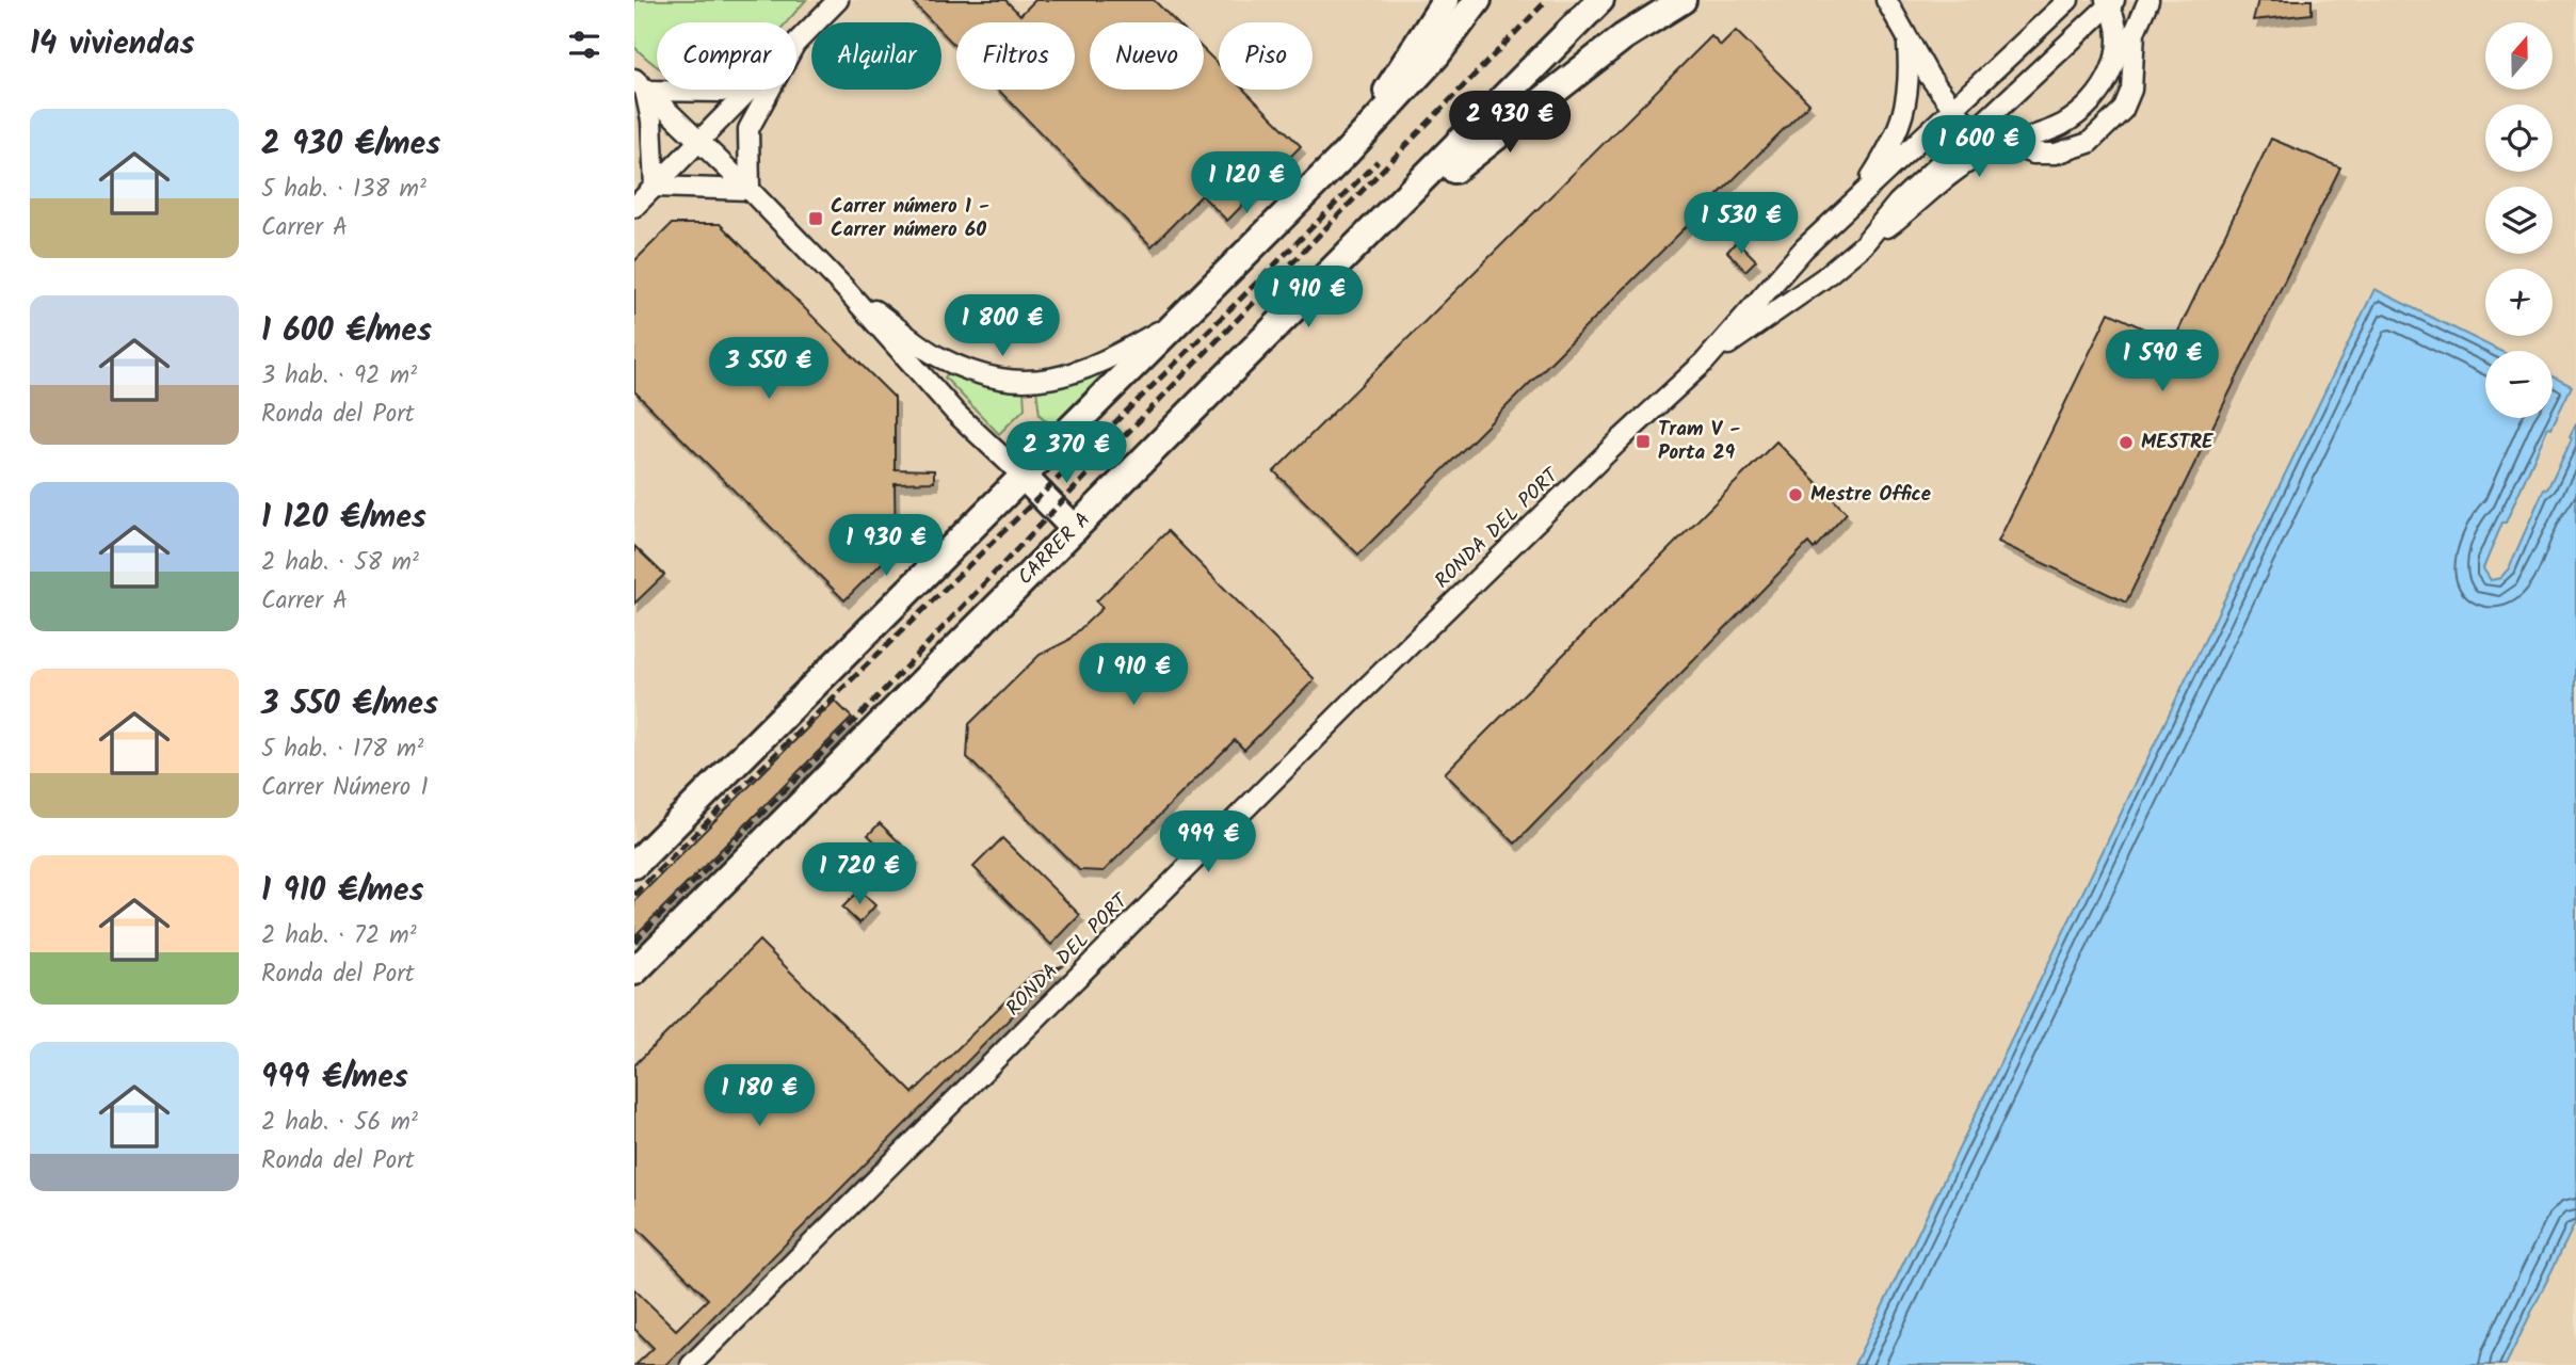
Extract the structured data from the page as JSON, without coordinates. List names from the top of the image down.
{
  "streets": {
    "main road": ["CARRER A"],
    "street": ["RONDA DEL PORT"]
  },
  "places": {
    "transit": ["Carrer número 1 - Carrer número 60", "Tram V - Porta 29"],
    "other": ["MESTRE", "Mestre Office"]
  },
  "north": "top",
  "page": {
    "heading": "14 viviendas",
    "map_buttons": ["+", "−"],
    "chip": [
      "Comprar",
      "Alquilar",
      "Filtros",
      "Nuevo",
      "Piso"
    ],
    "list": [
      {
        "name": "2 930 €/mes",
        "note": "5 hab. · 138 m² · Carrer A"
      },
      {
        "name": "1 600 €/mes",
        "note": "3 hab. · 92 m² · Ronda del Port"
      },
      {
        "name": "1 120 €/mes",
        "note": "2 hab. · 58 m² · Carrer A"
      },
      {
        "name": "3 550 €/mes",
        "note": "5 hab. · 178 m² · Carrer Número 1"
      },
      {
        "name": "1 910 €/mes",
        "note": "2 hab. · 72 m² · Ronda del Port"
      },
      {
        "name": "999 €/mes",
        "note": "2 hab. · 56 m² · Ronda del Port"
      }
    ],
    "price": [
      "2 930 €",
      "1 600 €",
      "1 120 €",
      "1 530 €",
      "1 910 €",
      "1 800 €",
      "1 590 €",
      "3 550 €",
      "2 370 €",
      "1 930 €",
      "1 910 €",
      "999 €",
      "1 720 €",
      "1 180 €"
    ]
  }
}
